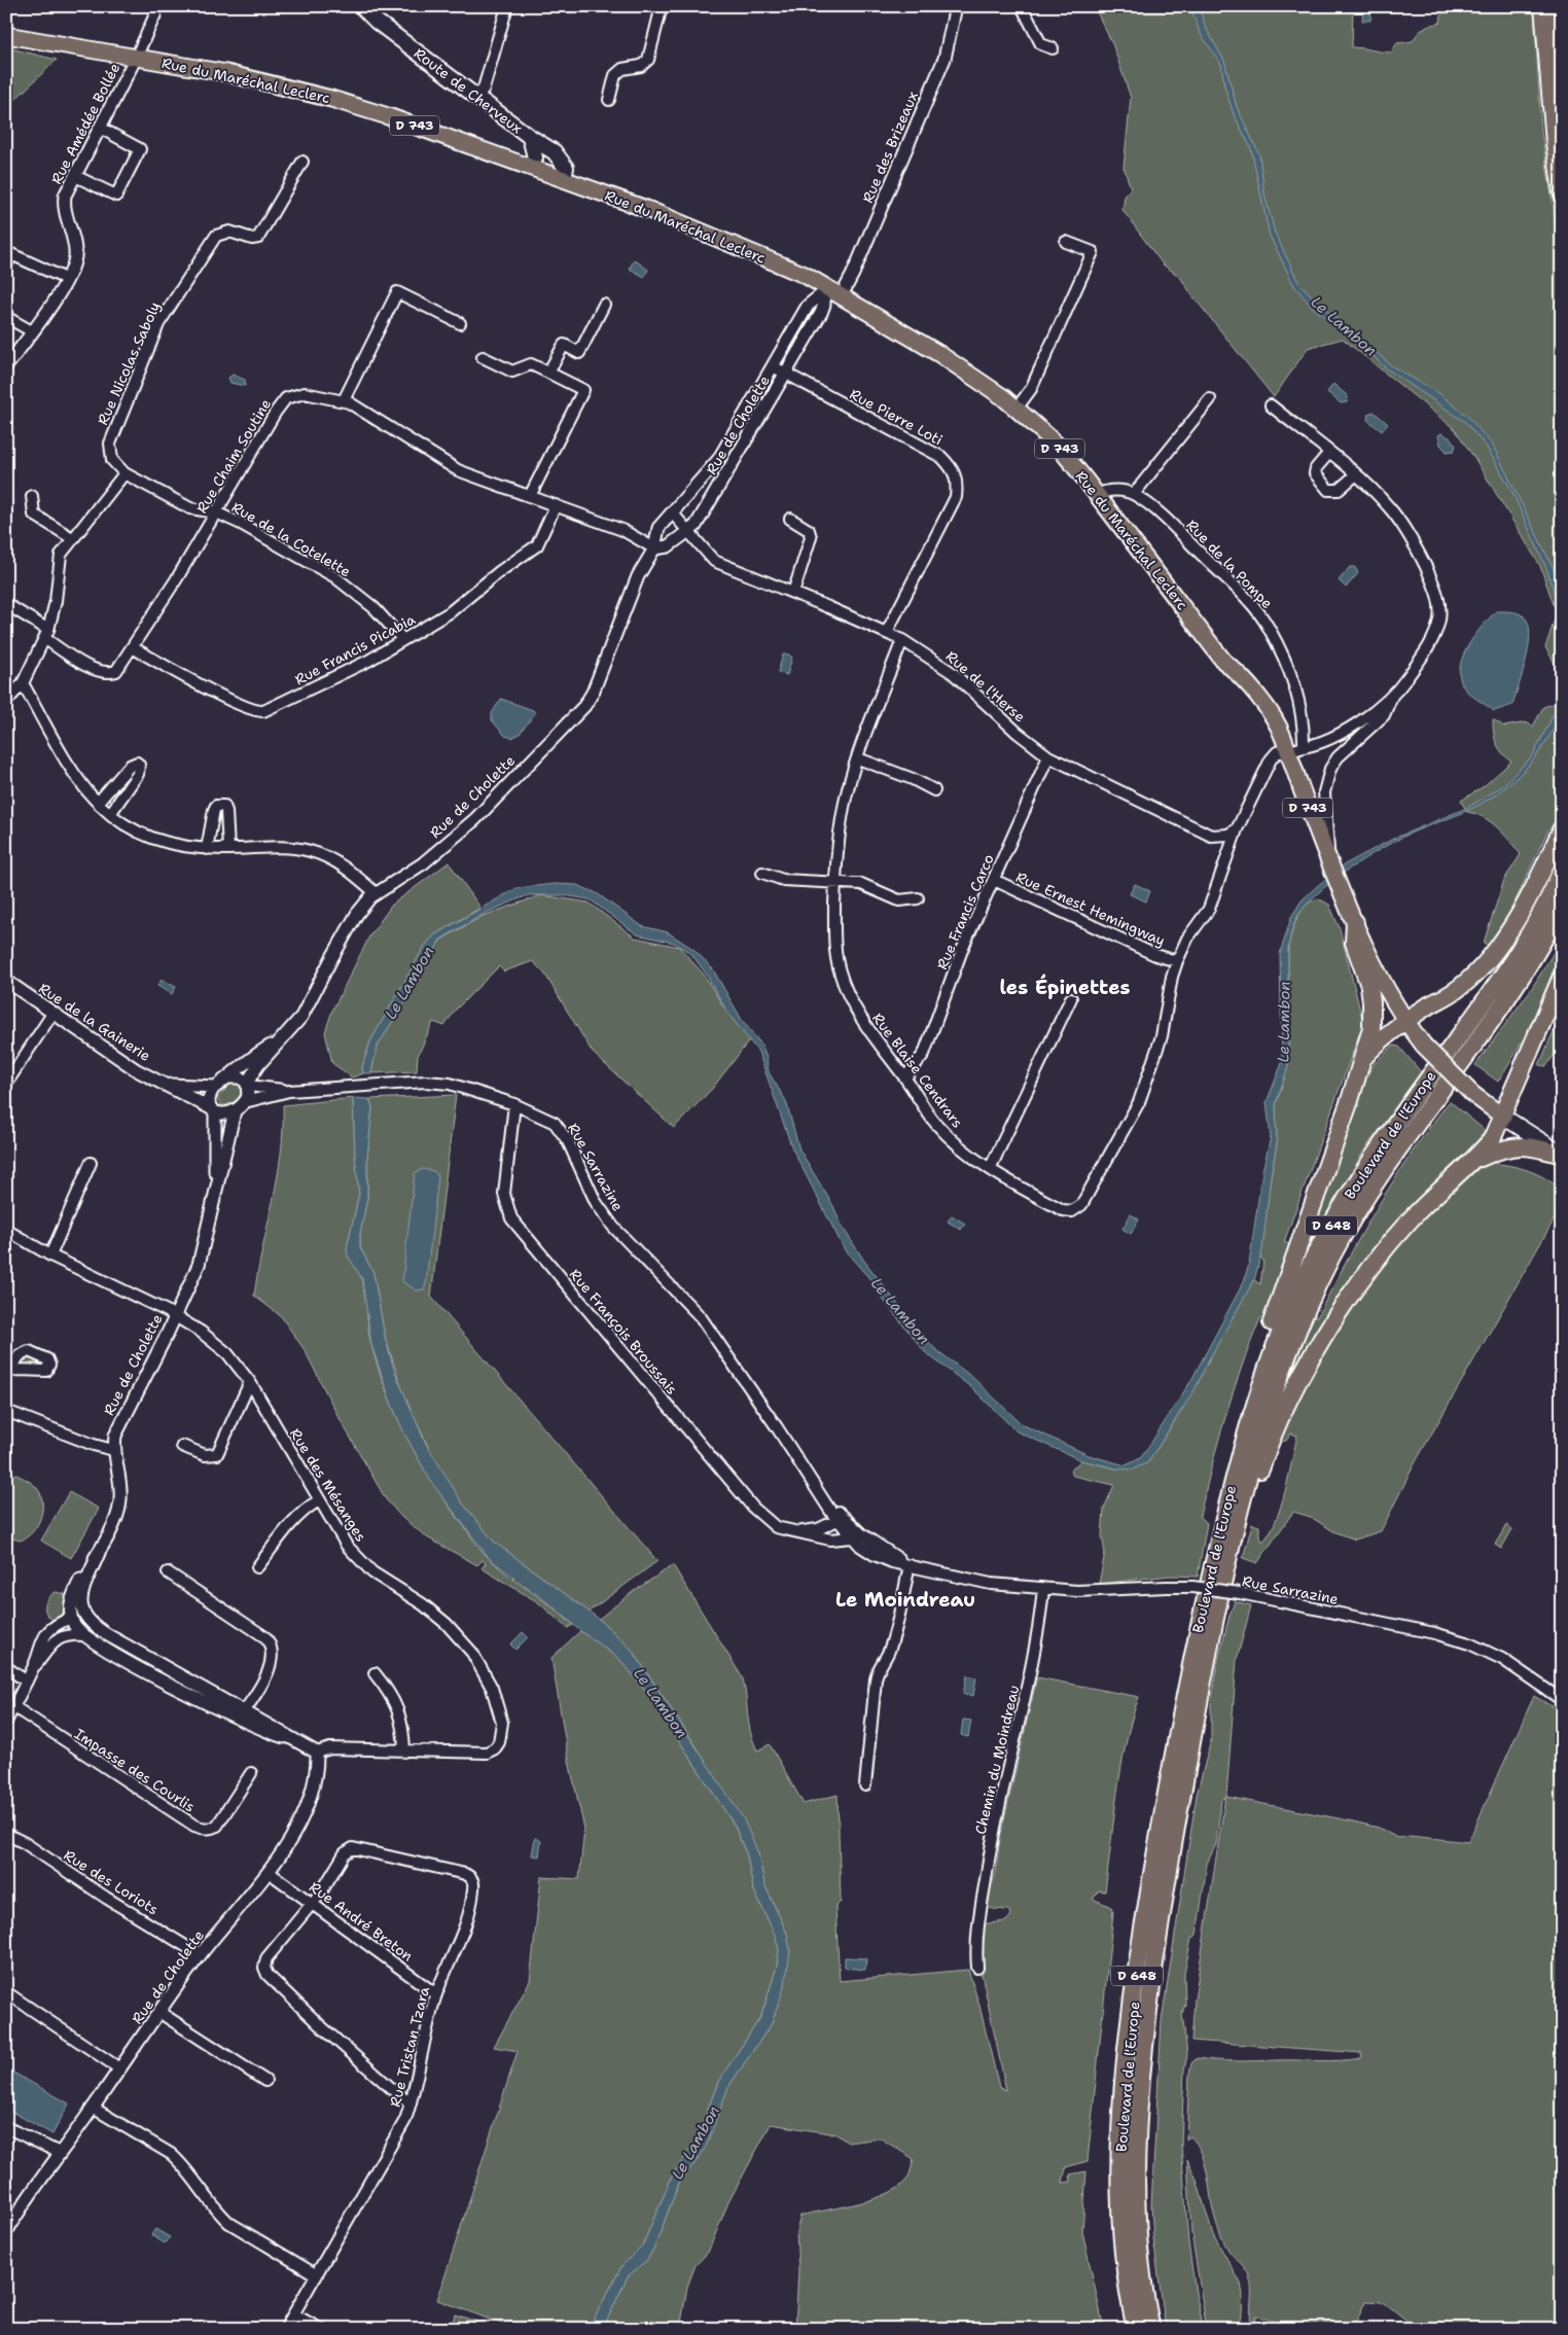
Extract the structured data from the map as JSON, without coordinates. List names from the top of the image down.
{
  "streets": {
    "highway": ["Boulevard de l'Europe", "D 648"],
    "main road": ["Rue du Maréchal Leclerc", "Route de Cherveux", "D 743"],
    "street": [
      "Rue Amédée Bollée",
      "Rue des Brizeaux",
      "Rue Nicolas Saboly",
      "Rue Pierre Loti",
      "Rue de Cholette",
      "Rue Chaim Soutine",
      "Rue de la Cotelette",
      "Rue de la Pompe",
      "Rue Francis Picabia",
      "Rue de l'Herse",
      "Rue Ernest Hemingway",
      "Rue Francis Carco",
      "Rue de la Gainerie",
      "Rue Blaise Cendrars",
      "Rue Sarrazine",
      "Rue François Broussais",
      "Rue des Mésanges",
      "Chemin du Moindreau",
      "Impasse des Courlis",
      "Rue des Loriots",
      "Rue André Breton",
      "Rue Tristan Tzara"
    ]
  },
  "crossings": [
    ["Rue du Maréchal Leclerc", "Route de Cherveux"],
    ["Rue du Maréchal Leclerc", "Rue Amédée Bollée"],
    ["Rue du Maréchal Leclerc", "Rue des Brizeaux"],
    ["Rue du Maréchal Leclerc", "Rue de Cholette"],
    ["Rue des Brizeaux", "Rue de Cholette"],
    ["Rue Nicolas Saboly", "Rue de la Cotelette"],
    ["Rue Pierre Loti", "Rue de Cholette"],
    ["Rue Pierre Loti", "Rue de l'Herse"],
    ["Rue de Cholette", "Rue Chaim Soutine"],
    ["Rue de Cholette", "Rue de l'Herse"],
    ["Rue de Cholette", "Rue de la Gainerie"],
    ["Rue de Cholette", "Rue Sarrazine"],
    ["Rue de Cholette", "Rue des Mésanges"],
    ["Rue de Cholette", "Rue des Loriots"],
    ["Rue de Cholette", "Rue André Breton"],
    ["Rue Chaim Soutine", "Rue de la Cotelette"],
    ["Rue Chaim Soutine", "Rue Francis Picabia"],
    ["Rue de la Cotelette", "Rue Francis Picabia"],
    ["Rue de l'Herse", "Rue Francis Carco"],
    ["Rue de l'Herse", "Rue Blaise Cendrars"],
    ["Rue Ernest Hemingway", "Rue Francis Carco"],
    ["Rue Ernest Hemingway", "Rue Blaise Cendrars"],
    ["Rue Francis Carco", "Rue Blaise Cendrars"],
    ["Rue de la Gainerie", "Rue Sarrazine"],
    ["Rue Sarrazine", "Rue François Broussais"],
    ["Rue Sarrazine", "Chemin du Moindreau"],
    ["Rue André Breton", "Rue Tristan Tzara"]
  ],
  "districts": ["les Épinettes", "Le Moindreau"],
  "water": ["Le Lambon"]
}
